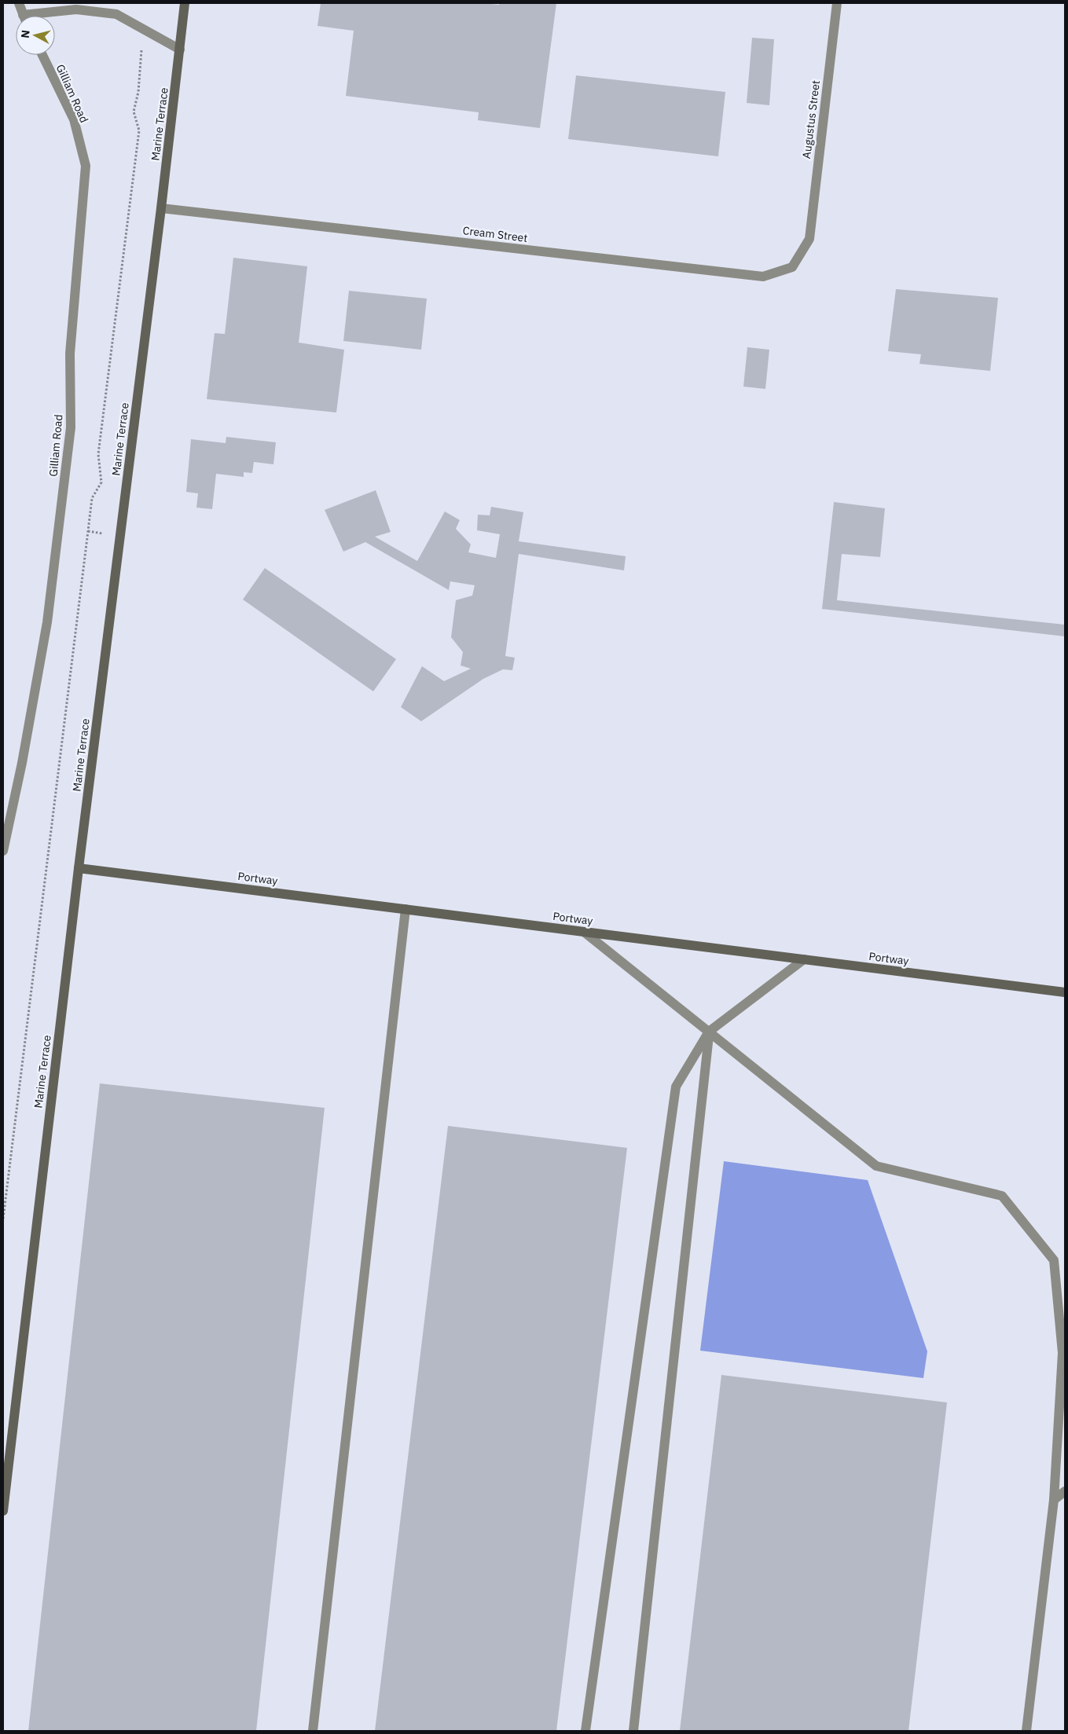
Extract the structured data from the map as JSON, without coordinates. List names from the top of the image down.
{
  "streets": {
    "main road": ["Marine Terrace", "Portway"],
    "street": ["Gilliam Road", "Augustus Street", "Cream Street"]
  },
  "crossings": [
    ["Augustus Street", "Cream Street"],
    ["Marine Terrace", "Cream Street"],
    ["Marine Terrace", "Portway"]
  ],
  "north": "left"
}
